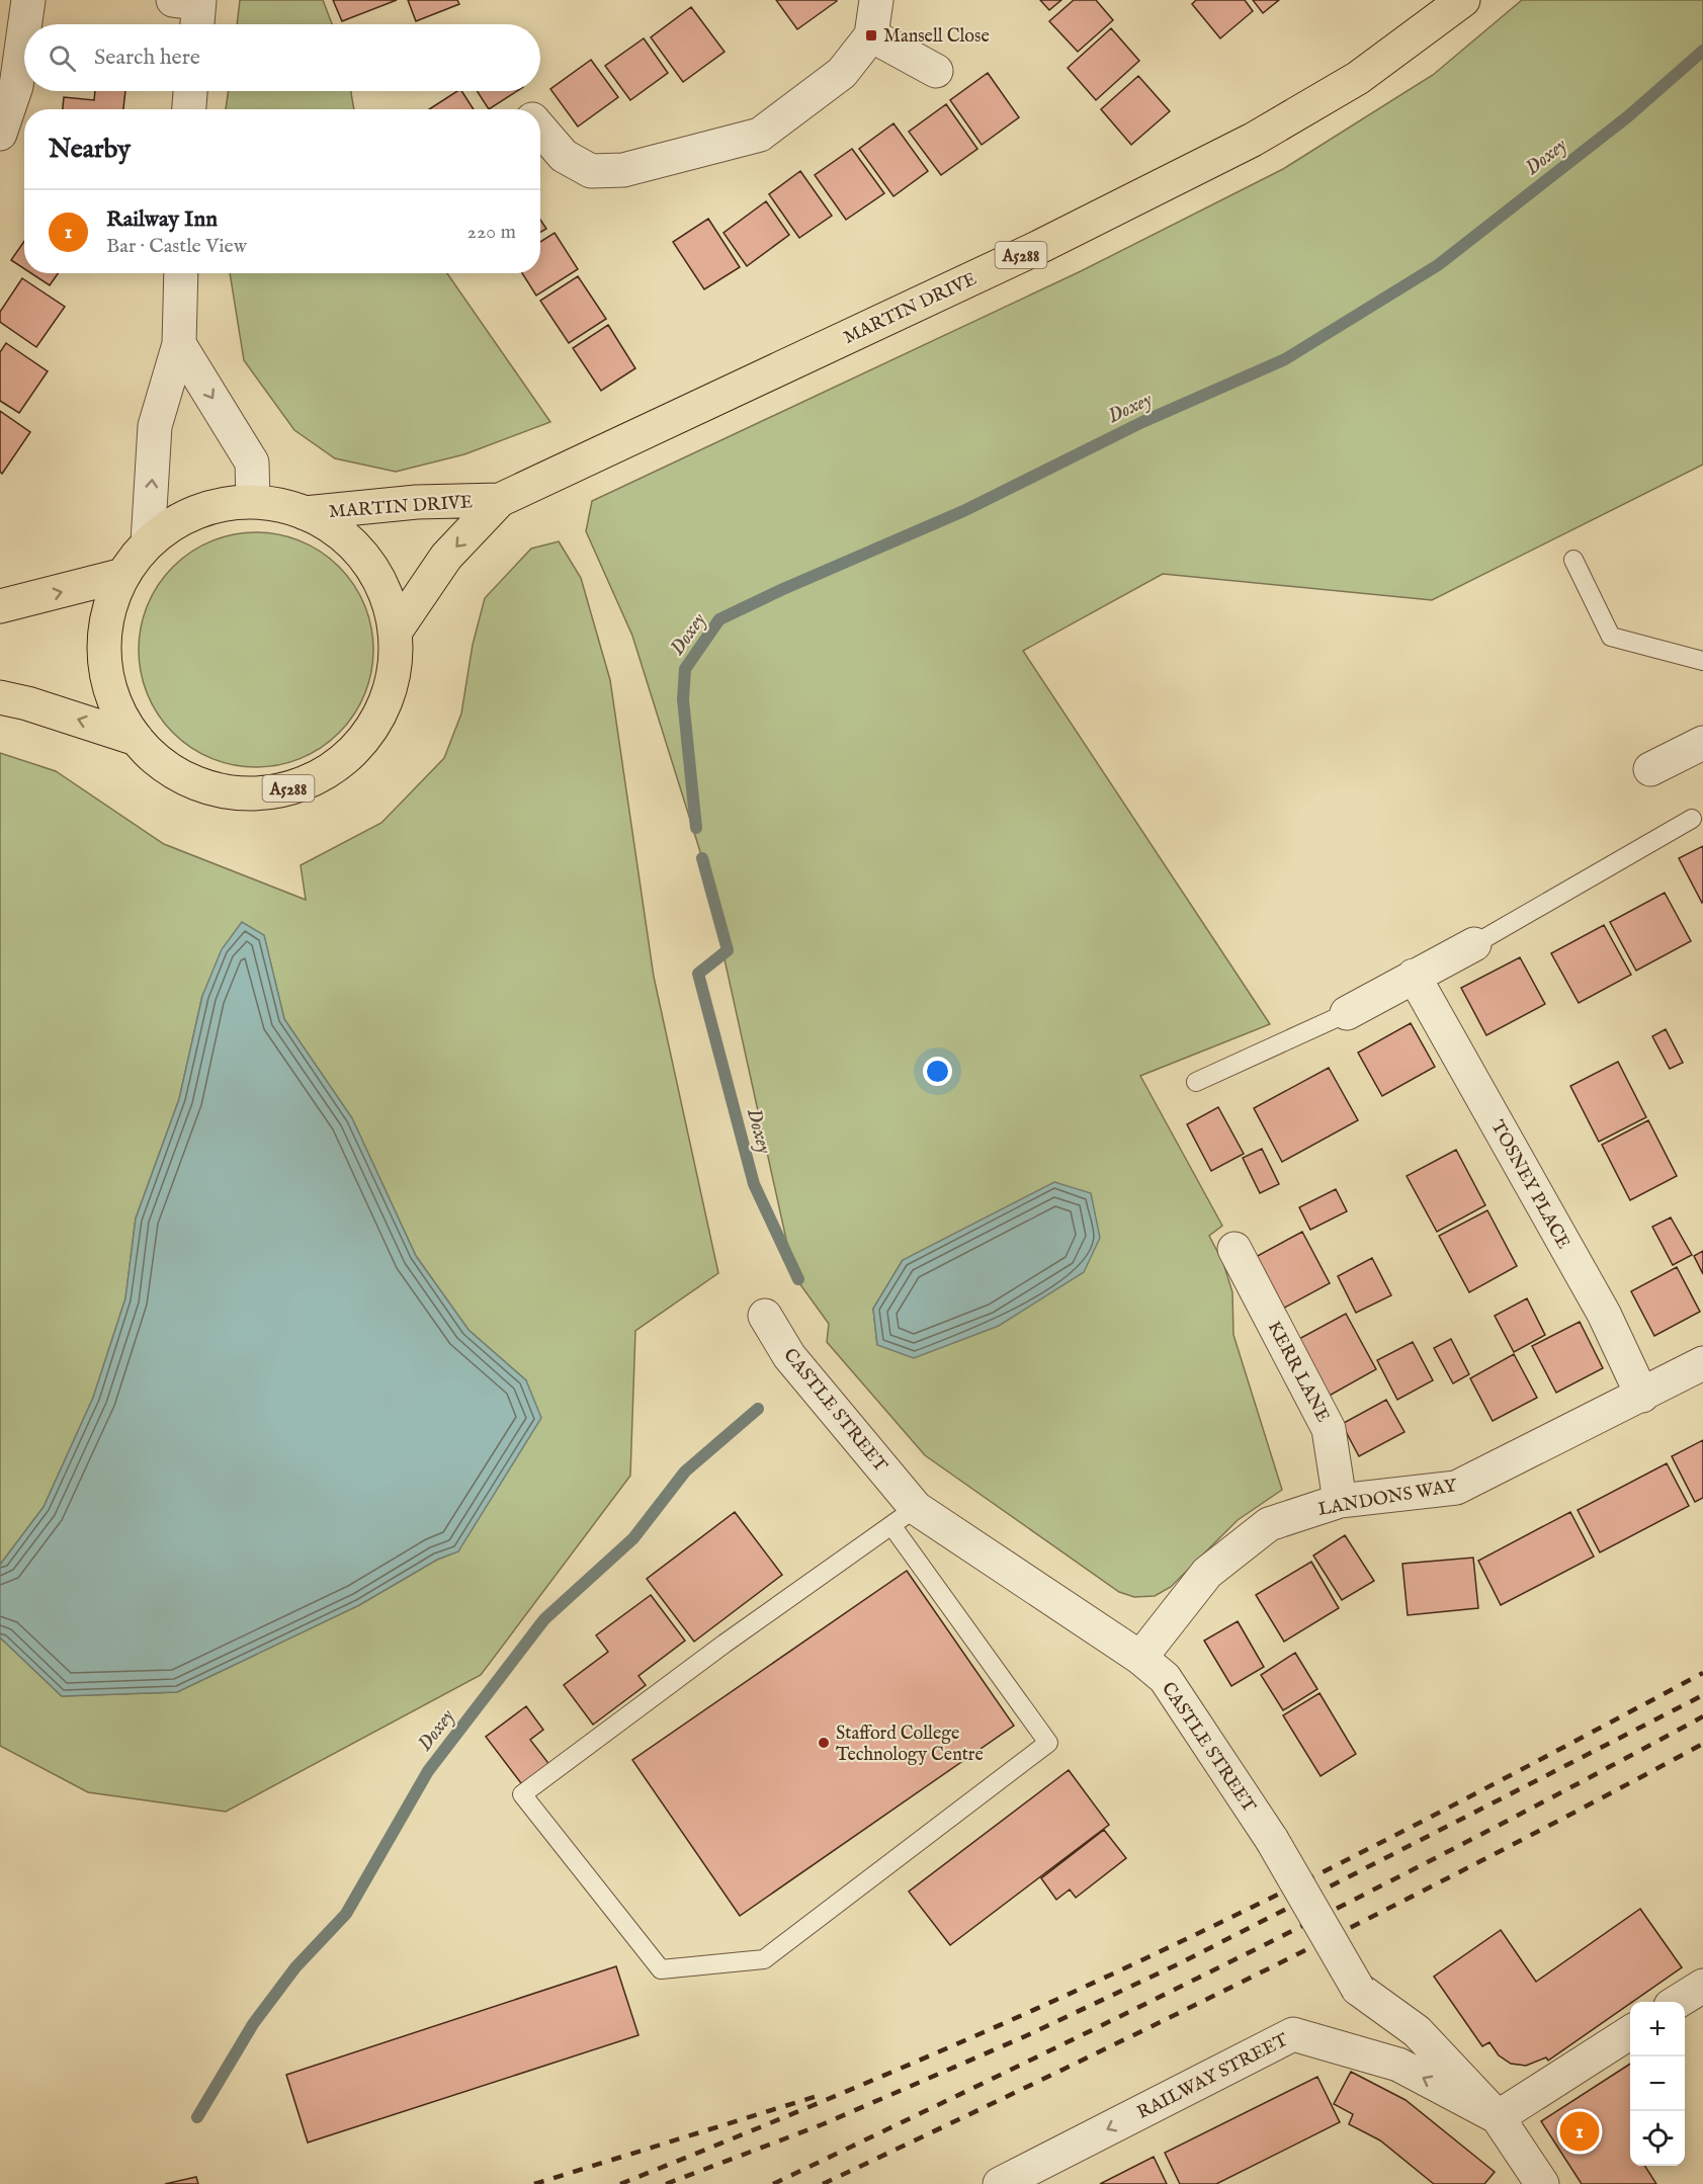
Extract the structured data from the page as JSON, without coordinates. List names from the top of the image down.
{
  "streets": {
    "main road": ["A5288", "MARTIN DRIVE"],
    "street": [
      "TOSNEY PLACE",
      "KERR LANE",
      "CASTLE STREET",
      "LANDONS WAY",
      "RAILWAY STREET"
    ]
  },
  "crossings": [
    ["A5288", "MARTIN DRIVE"],
    ["TOSNEY PLACE", "LANDONS WAY"],
    ["KERR LANE", "LANDONS WAY"],
    ["CASTLE STREET", "LANDONS WAY"],
    ["CASTLE STREET", "RAILWAY STREET"]
  ],
  "one_way": ["RAILWAY STREET"],
  "water": ["Doxey"],
  "places": {
    "transit": ["Mansell Close"],
    "other": ["Stafford College Technology Centre"]
  },
  "page": {
    "search": "Search here",
    "heading": "Nearby",
    "list": [
      {
        "mark": "1",
        "name": "Railway Inn",
        "note": "Bar · Castle View",
        "value": "220 m"
      }
    ],
    "map_buttons": ["+", "−"],
    "pins": "1"
  }
}
